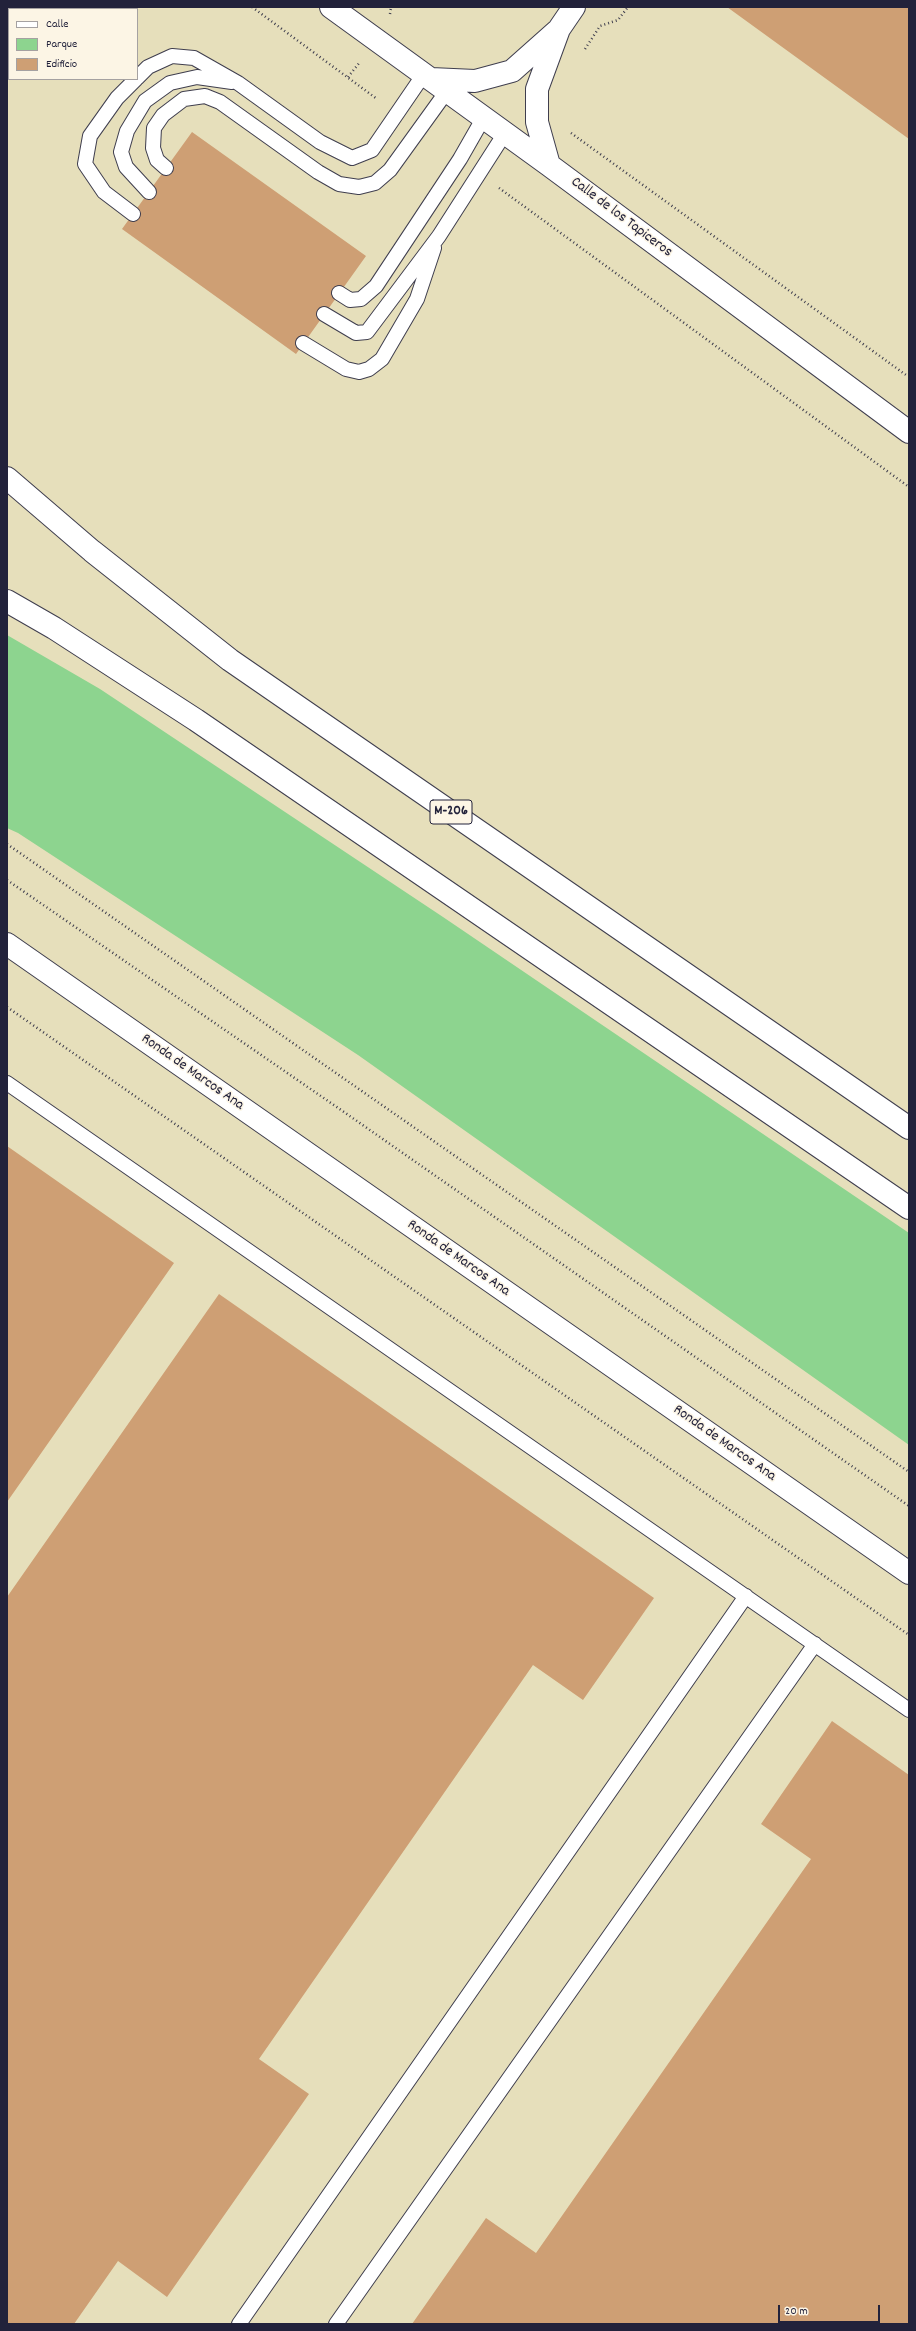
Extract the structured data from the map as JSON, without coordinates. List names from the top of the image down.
{
  "streets": {
    "main road": ["Calle de los Tapiceros", "M-206", "Ronda de Marcos Ana"]
  },
  "legend": ["Calle", "Parque", "Edificio"],
  "scale_bar": "20 m"
}
